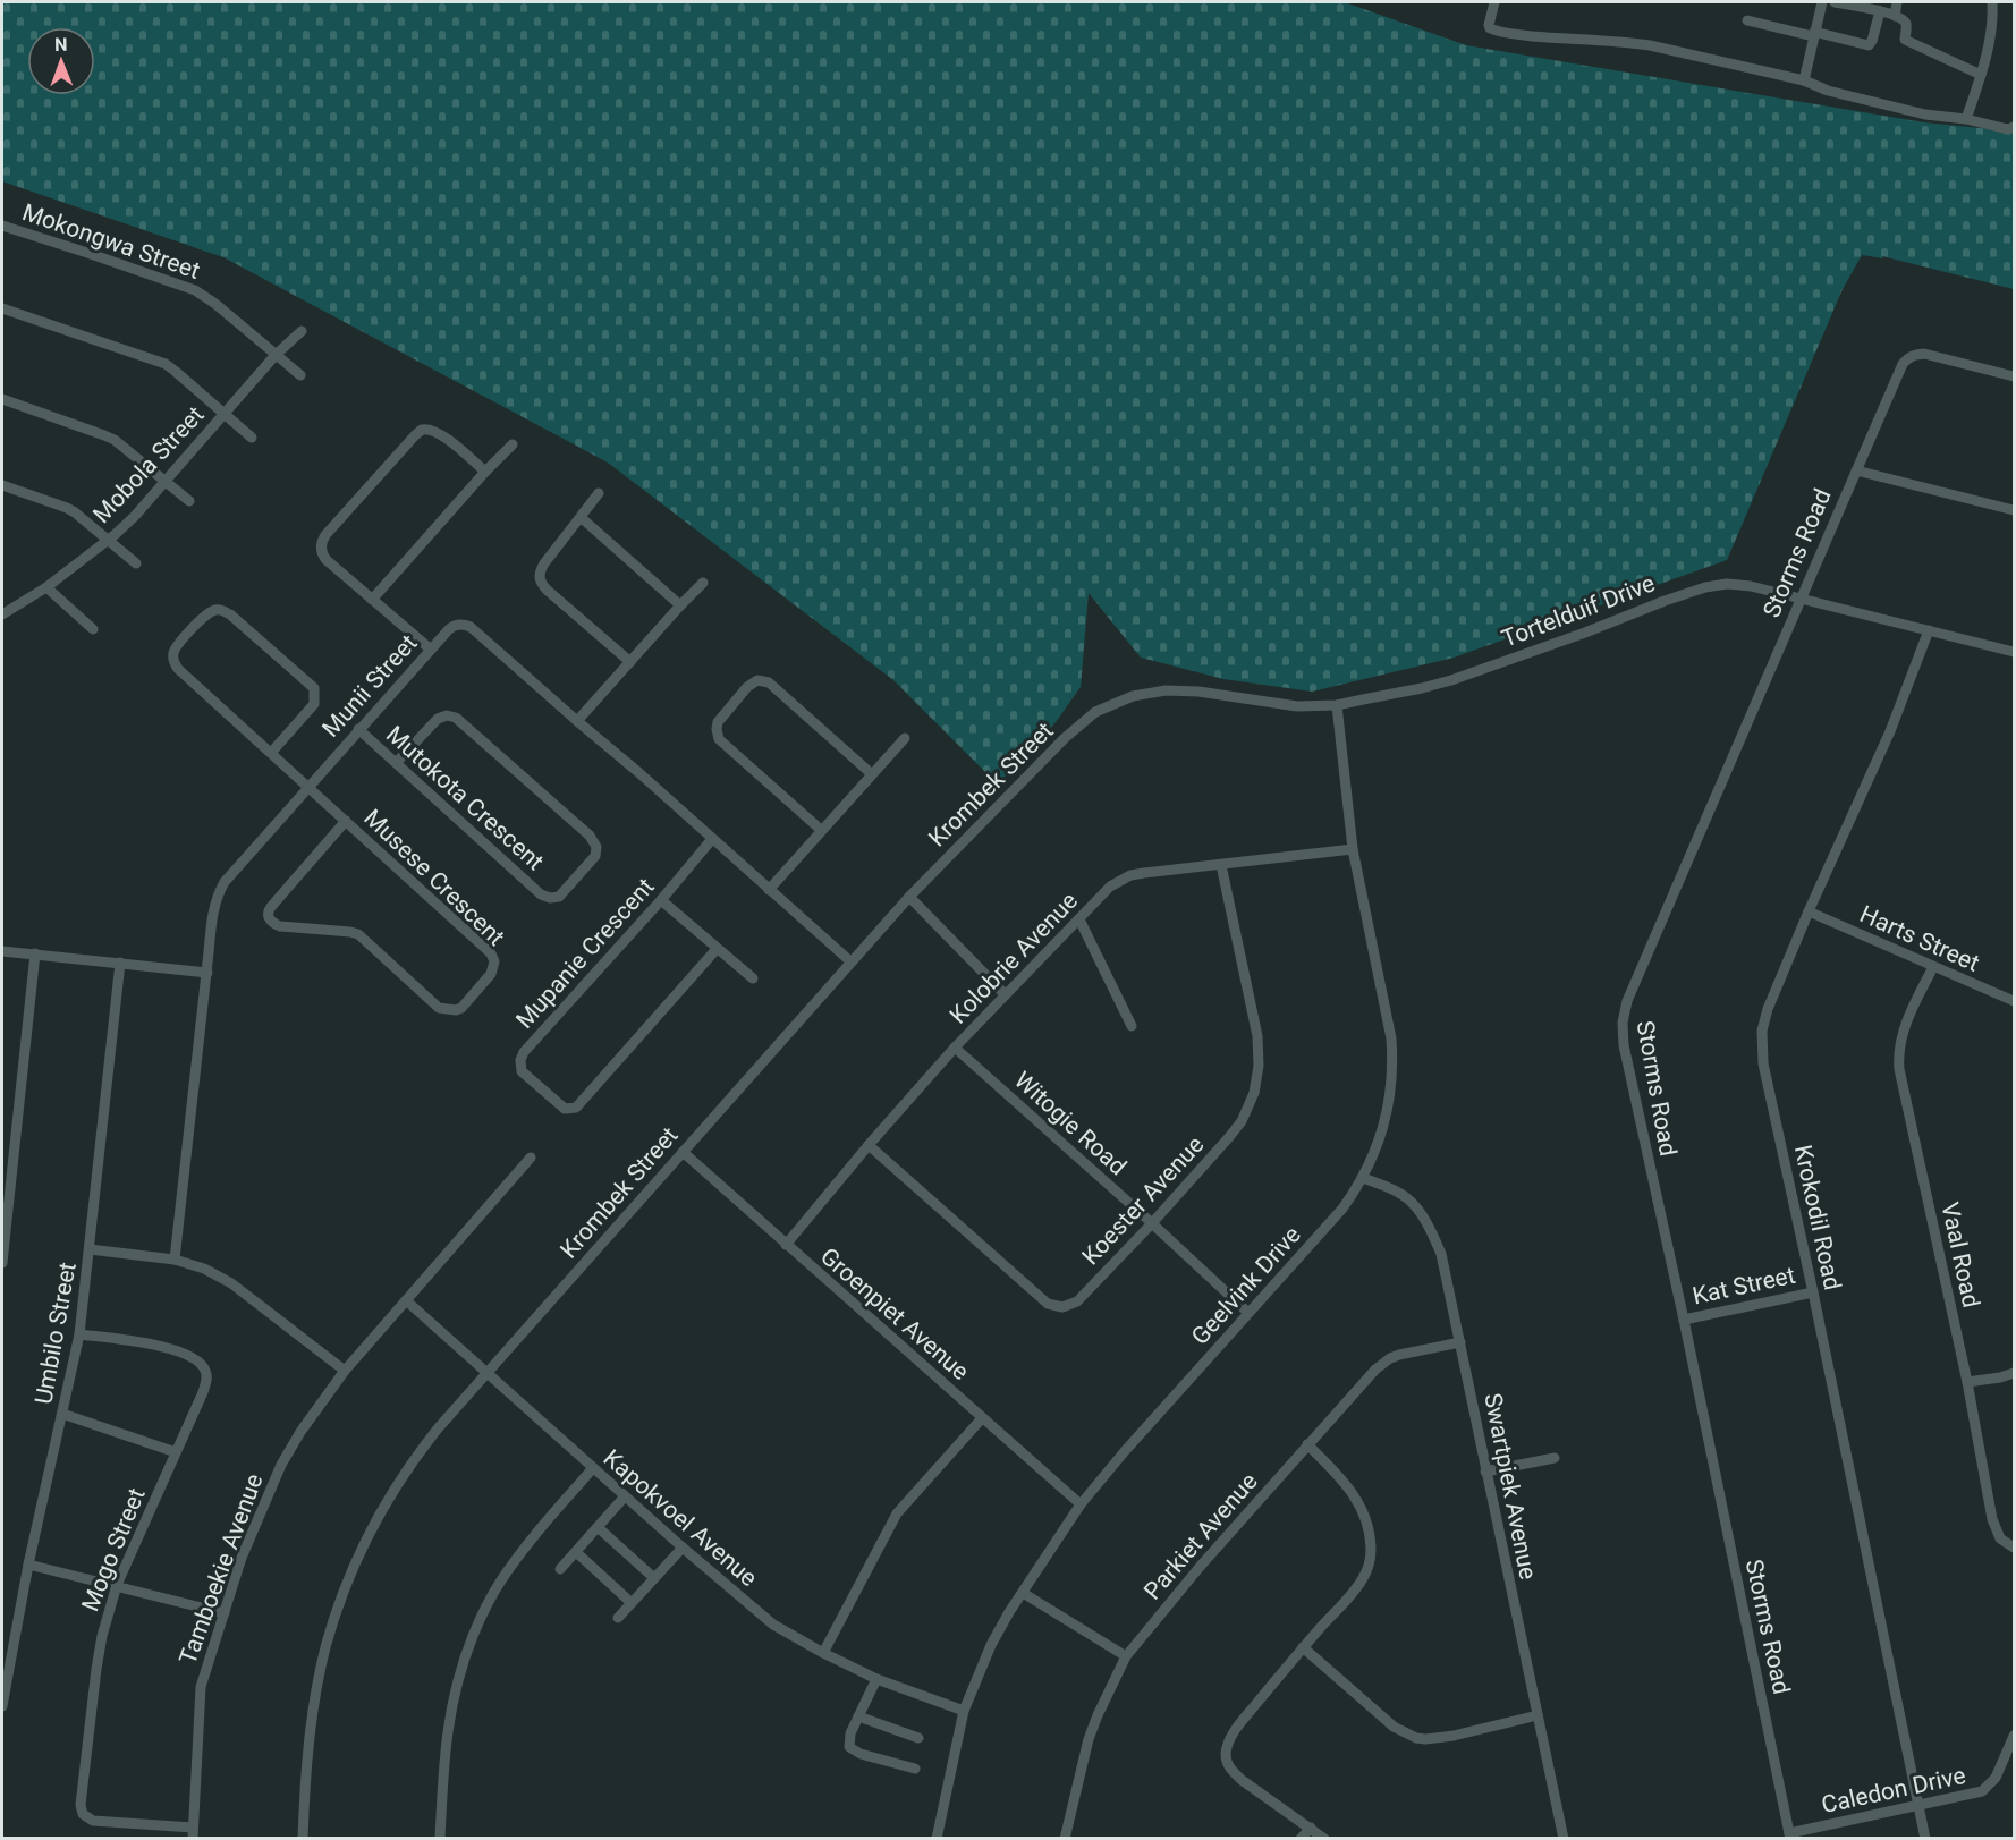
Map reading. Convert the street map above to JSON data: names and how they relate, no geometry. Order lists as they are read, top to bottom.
{
  "streets": {
    "street": [
      "Mokongwa Street",
      "Mobola Street",
      "Storms Road",
      "Tortelduif Drive",
      "Munii Street",
      "Krombek Street",
      "Mutokota Crescent",
      "Musese Crescent",
      "Harts Street",
      "Mupanie Crescent",
      "Kolobrie Avenue",
      "Witogie Road",
      "Koester Avenue",
      "Krokodil Road",
      "Vaal Road",
      "Geelvink Drive",
      "Kat Street",
      "Groenpiet Avenue",
      "Umbilo Street",
      "Swartpiek Avenue",
      "Kapokvoel Avenue",
      "Parkiet Avenue",
      "Mogo Street",
      "Tamboekie Avenue",
      "Caledon Drive"
    ]
  },
  "crossings": [
    ["Mokongwa Street", "Mobola Street"],
    ["Storms Road", "Tortelduif Drive"],
    ["Storms Road", "Kat Street"],
    ["Storms Road", "Caledon Drive"],
    ["Tortelduif Drive", "Krombek Street"],
    ["Tortelduif Drive", "Krokodil Road"],
    ["Tortelduif Drive", "Geelvink Drive"],
    ["Munii Street", "Krombek Street"],
    ["Munii Street", "Mutokota Crescent"],
    ["Munii Street", "Musese Crescent"],
    ["Munii Street", "Mupanie Crescent"],
    ["Krombek Street", "Groenpiet Avenue"],
    ["Krombek Street", "Kapokvoel Avenue"],
    ["Harts Street", "Krokodil Road"],
    ["Harts Street", "Vaal Road"],
    ["Kolobrie Avenue", "Witogie Road"],
    ["Kolobrie Avenue", "Koester Avenue"],
    ["Kolobrie Avenue", "Geelvink Drive"],
    ["Kolobrie Avenue", "Groenpiet Avenue"],
    ["Witogie Road", "Koester Avenue"],
    ["Witogie Road", "Geelvink Drive"],
    ["Krokodil Road", "Kat Street"],
    ["Krokodil Road", "Caledon Drive"],
    ["Geelvink Drive", "Groenpiet Avenue"],
    ["Geelvink Drive", "Swartpiek Avenue"],
    ["Geelvink Drive", "Kapokvoel Avenue"],
    ["Umbilo Street", "Mogo Street"],
    ["Swartpiek Avenue", "Parkiet Avenue"],
    ["Kapokvoel Avenue", "Tamboekie Avenue"],
    ["Mogo Street", "Tamboekie Avenue"]
  ],
  "north": "top"
}
